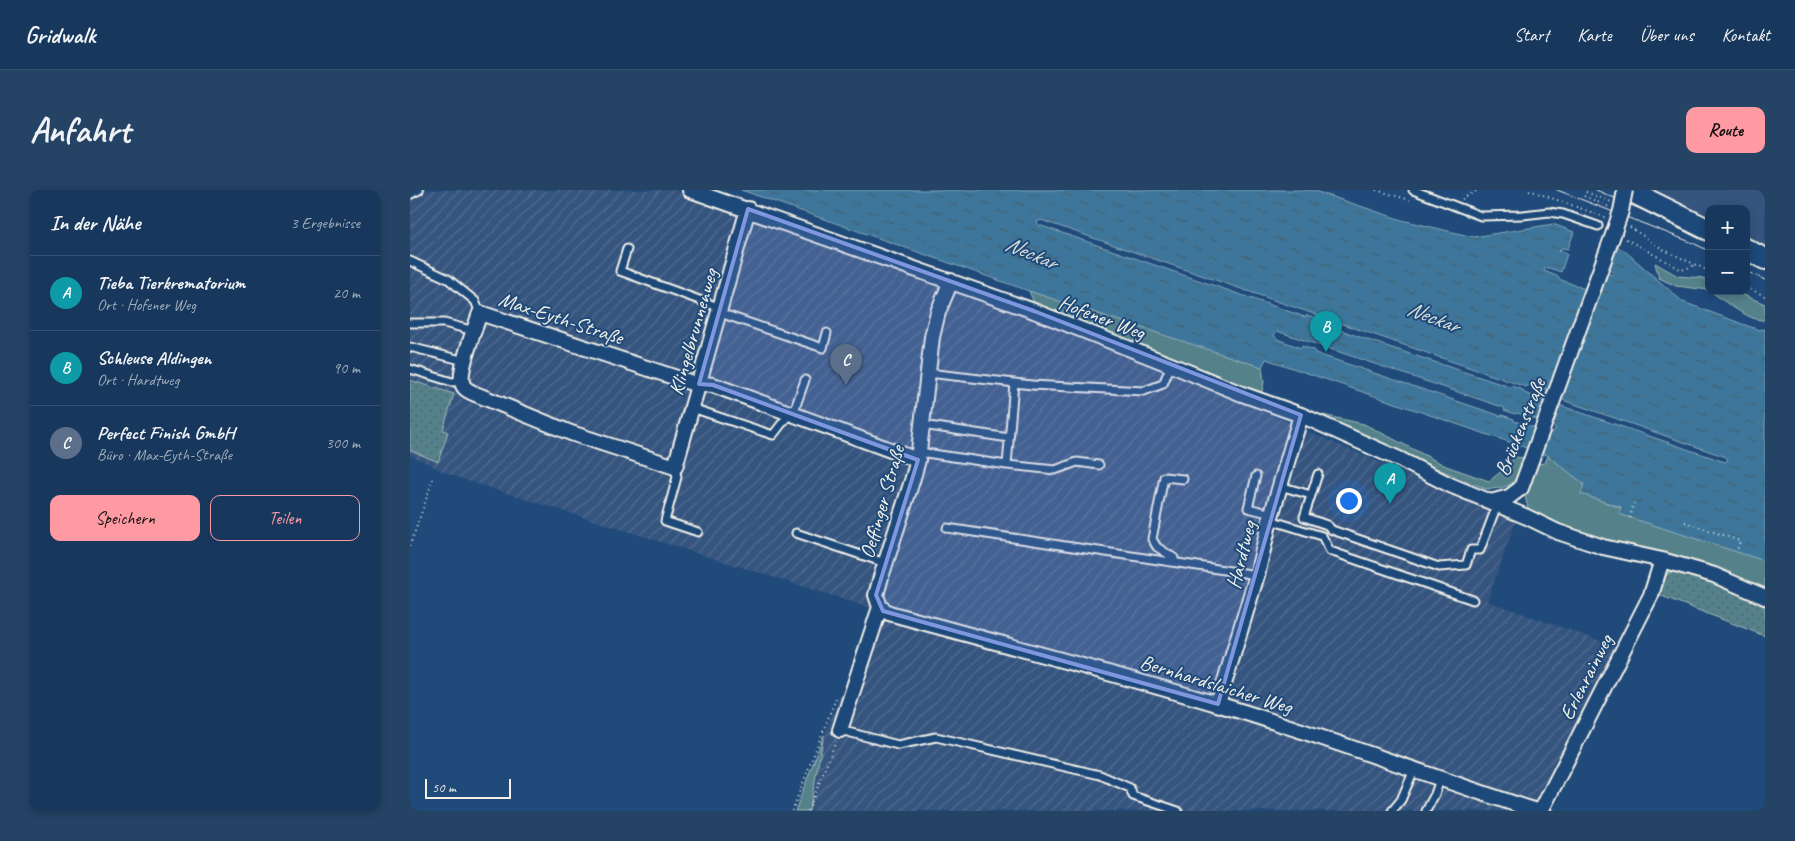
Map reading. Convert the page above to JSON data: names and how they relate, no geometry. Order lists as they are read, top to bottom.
{
  "streets": {
    "street": [
      "Hofener Weg",
      "Max-Eyth-Straße",
      "Klingelbrunnenweg",
      "Brückenstraße",
      "Oeffinger Straße",
      "Hardtweg",
      "Erlenrainweg",
      "Bernhardslaicher Weg"
    ]
  },
  "crossings": [
    ["Hofener Weg", "Klingelbrunnenweg"],
    ["Hofener Weg", "Brückenstraße"],
    ["Hofener Weg", "Oeffinger Straße"],
    ["Hofener Weg", "Hardtweg"],
    ["Max-Eyth-Straße", "Klingelbrunnenweg"],
    ["Max-Eyth-Straße", "Oeffinger Straße"],
    ["Brückenstraße", "Erlenrainweg"],
    ["Oeffinger Straße", "Bernhardslaicher Weg"],
    ["Hardtweg", "Bernhardslaicher Weg"],
    ["Erlenrainweg", "Bernhardslaicher Weg"]
  ],
  "water": ["Neckar"],
  "scale_bar": "50 m",
  "page": {
    "header": "Gridwalk",
    "nav": [
      "Start",
      "Karte",
      "Über uns",
      "Kontakt"
    ],
    "buttons": [
      "Route",
      ["Speichern", "Teilen"]
    ],
    "title": "Anfahrt",
    "heading": ["In der Nähe", "3 Ergebnisse"],
    "map_buttons": ["+", "−"],
    "list": [
      {
        "mark": "A",
        "name": "Tieba Tierkrematorium",
        "note": "Ort · Hofener Weg",
        "value": "20 m"
      },
      {
        "mark": "B",
        "name": "Schleuse Aldingen",
        "note": "Ort · Hardtweg",
        "value": "90 m"
      },
      {
        "mark": "C",
        "name": "Perfect Finish GmbH",
        "note": "Büro · Max-Eyth-Straße",
        "value": "300 m"
      }
    ],
    "pins": ["B", "C", "A"],
    "scale": "50 m"
  }
}
